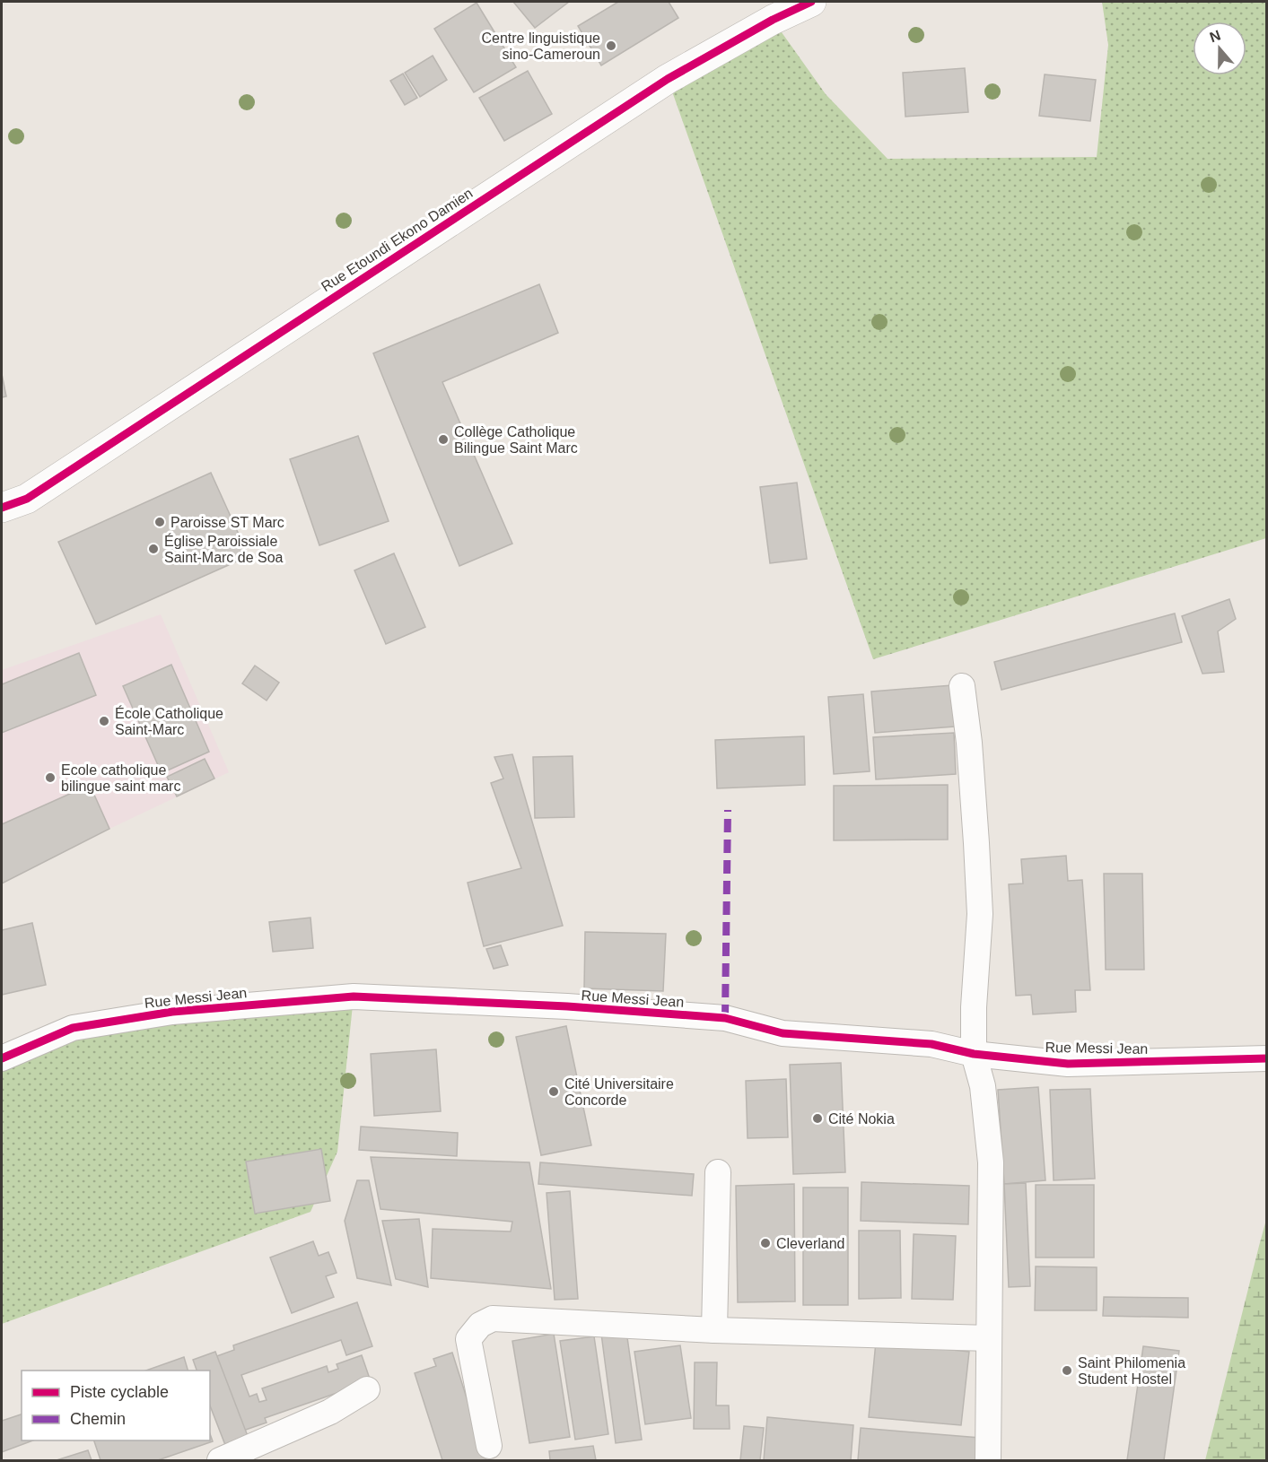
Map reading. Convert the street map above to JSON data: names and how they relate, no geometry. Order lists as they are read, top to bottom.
{
  "streets": {
    "street": ["Rue Etoundi Ekono Damien", "Rue Messi Jean"]
  },
  "places": [
    "Centre linguistique sino-Cameroun",
    "Collège Catholique Bilingue Saint Marc",
    "Paroisse ST Marc",
    "Église Paroissiale Saint-Marc de Soa",
    "École Catholique Saint-Marc",
    "Ecole catholique bilingue saint marc",
    "Cité Universitaire Concorde",
    "Cité Nokia",
    "Cleverland",
    "Saint Philomenia Student Hostel"
  ],
  "legend": ["Piste cyclable", "Chemin"],
  "north": "top"
}
